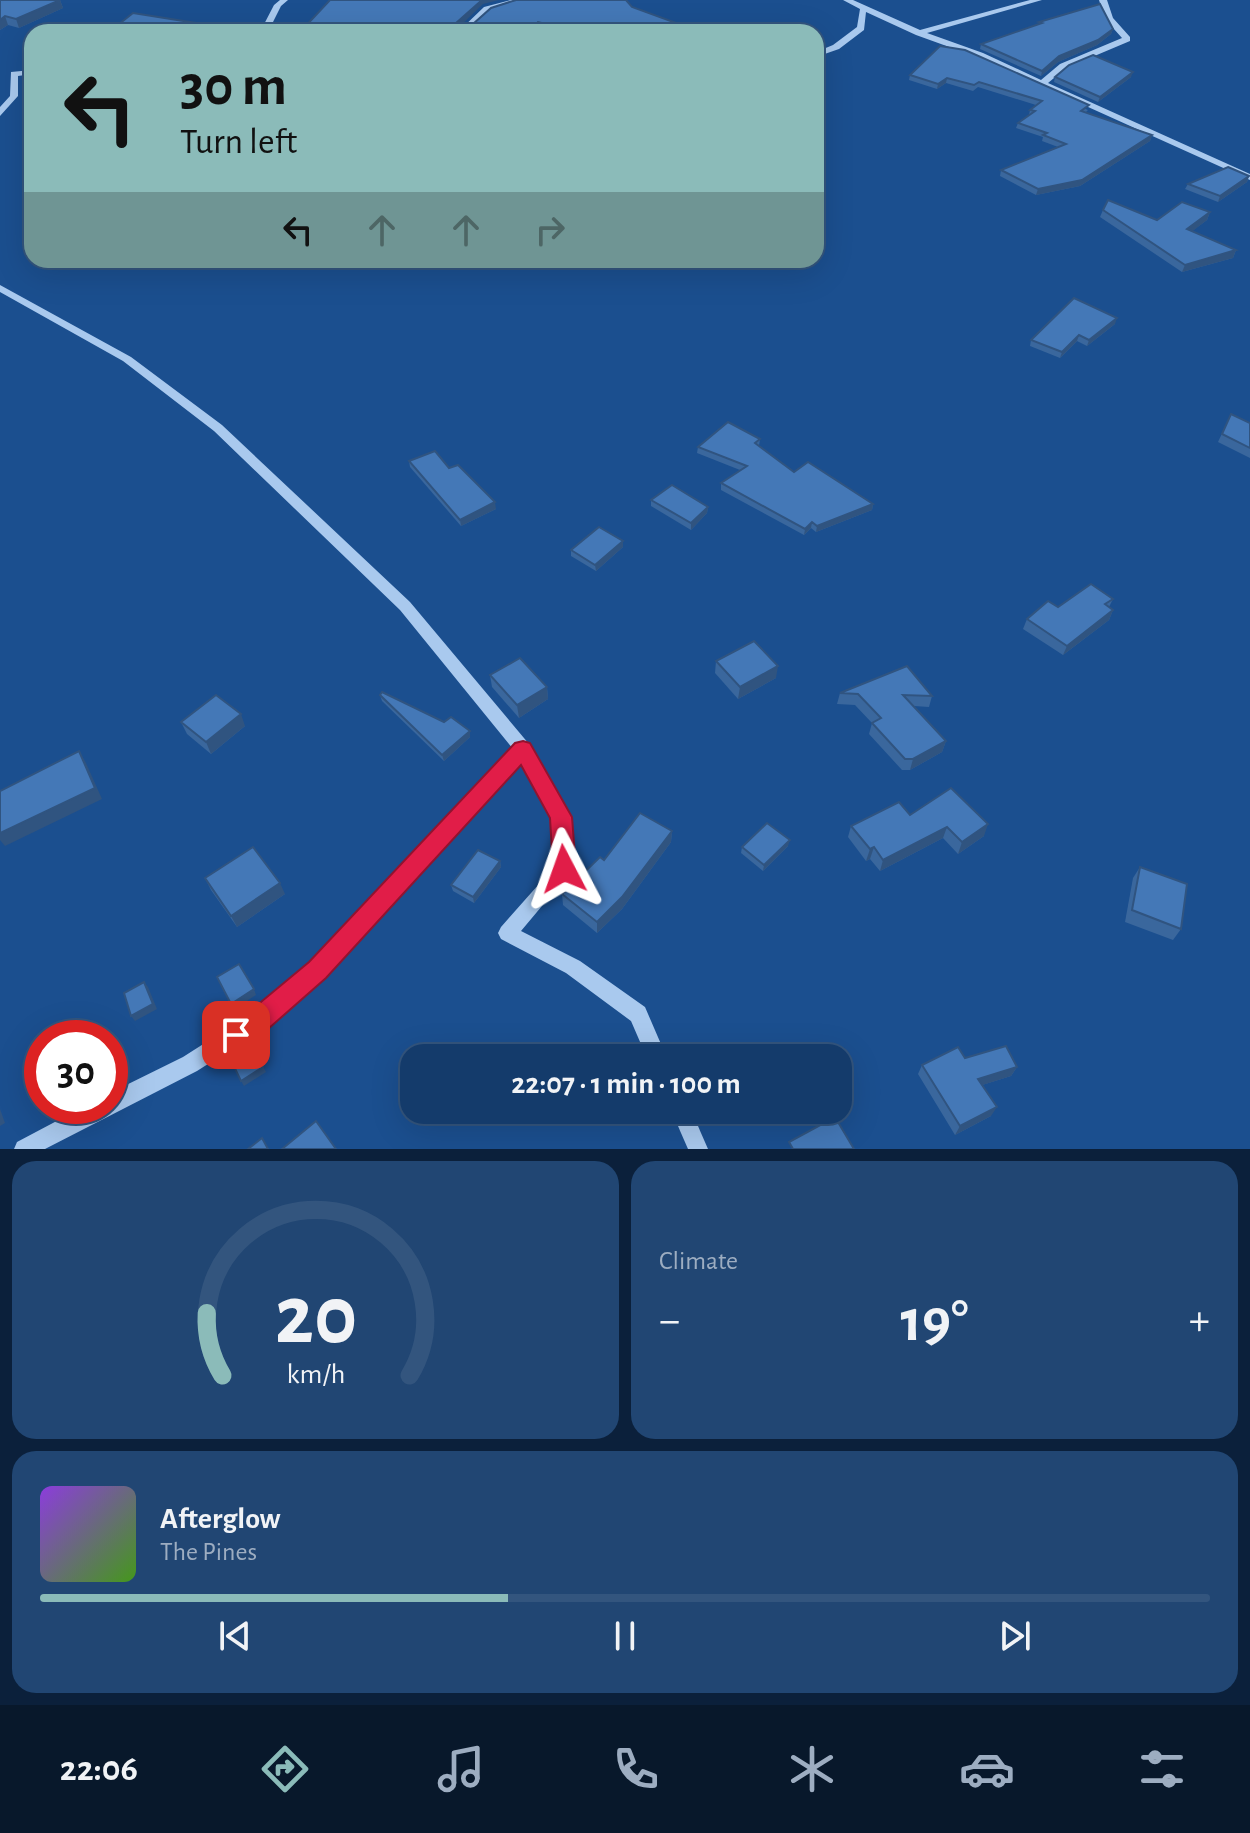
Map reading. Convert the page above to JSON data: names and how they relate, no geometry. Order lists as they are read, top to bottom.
{
  "page": {
    "turn": ["30 m", "Turn left"],
    "limit": "30",
    "trip": "22:07 · 1 min · 100 m",
    "tile": "Climate",
    "heat": ["−", "19°", "+"],
    "song": ["Afterglow", "The Pines"],
    "tabs": "22:06",
    "gauge": ["20", "km/h"]
  }
}
